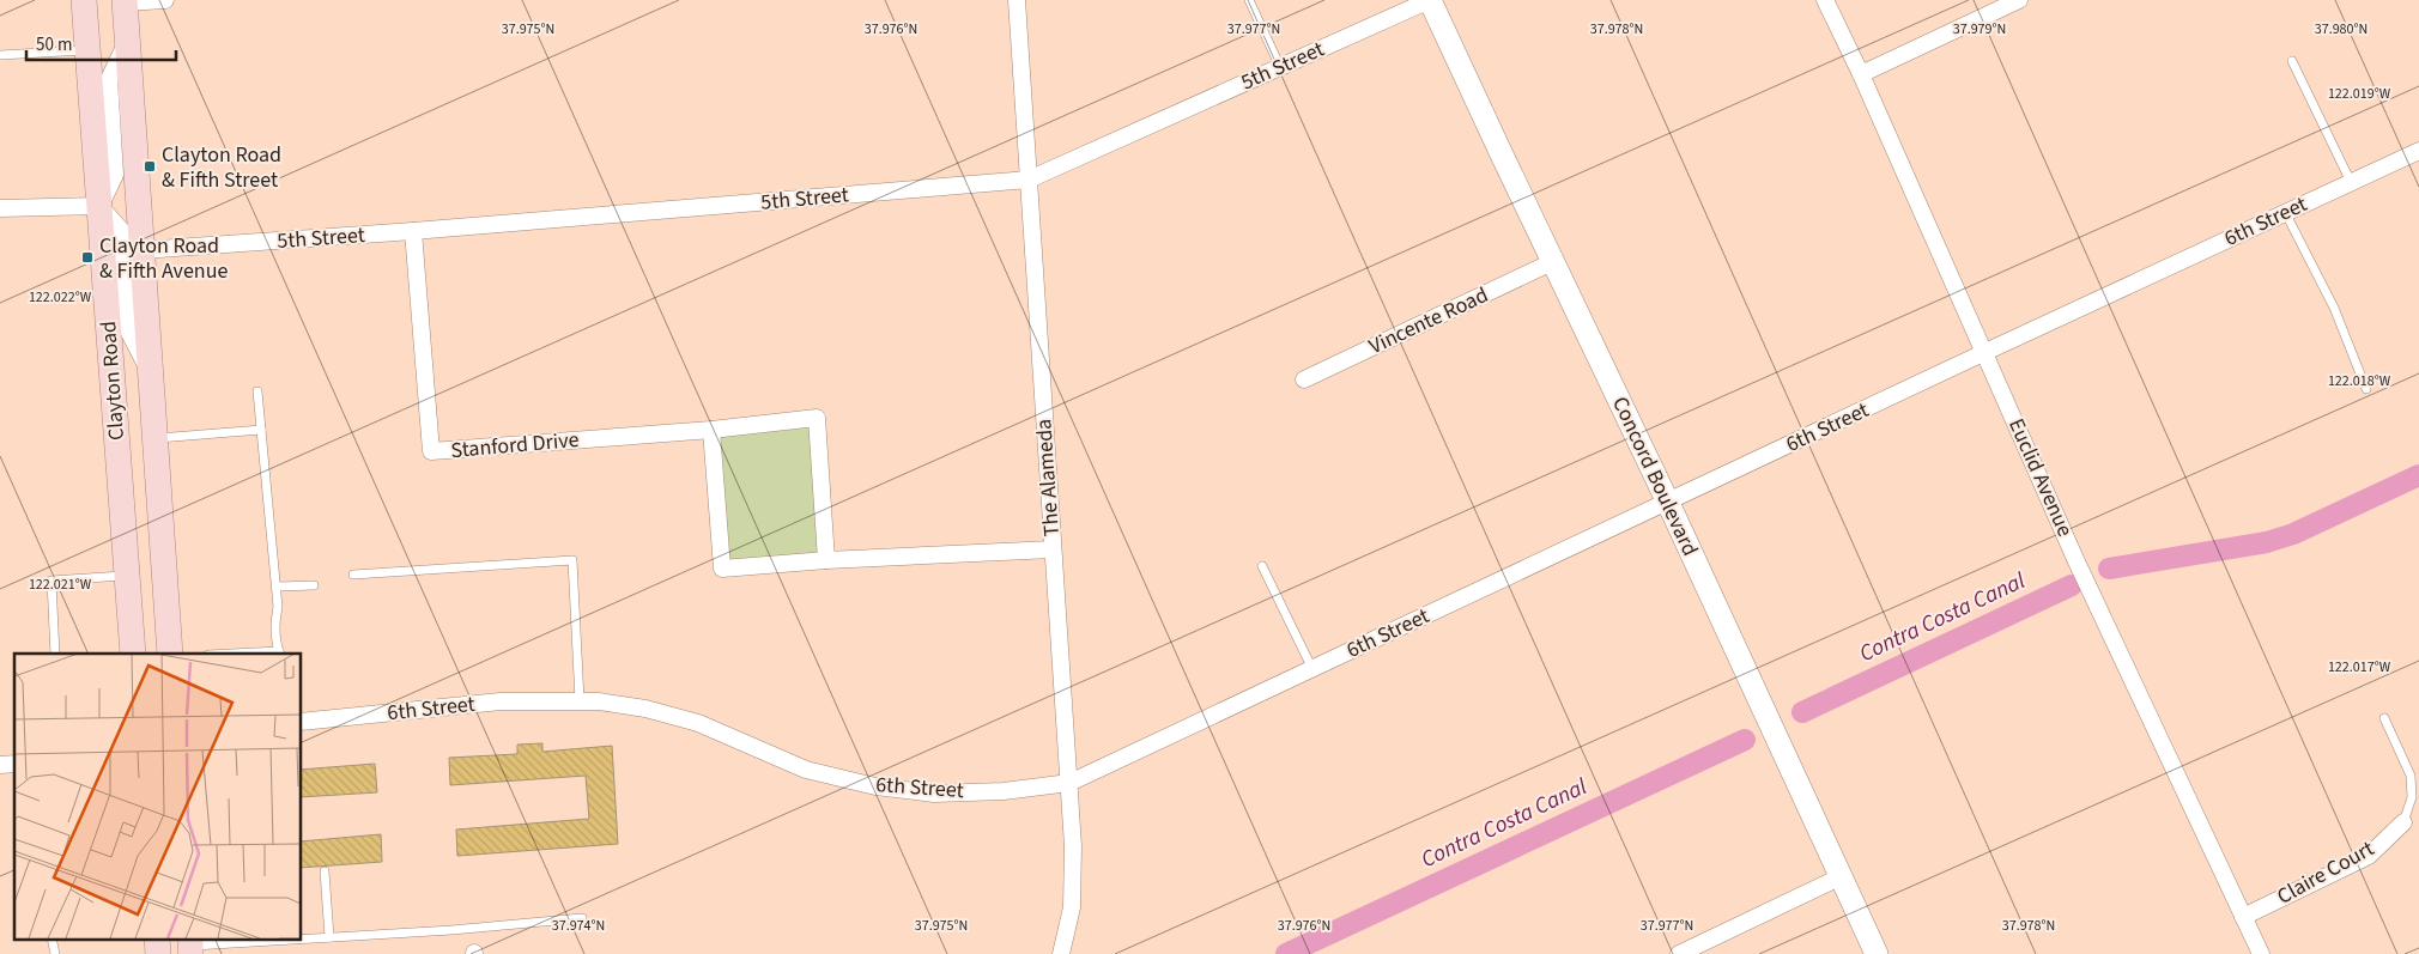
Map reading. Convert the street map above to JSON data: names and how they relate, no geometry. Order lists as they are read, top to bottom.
{
  "streets": {
    "main road": ["Clayton Road"],
    "street": [
      "5th Street",
      "6th Street",
      "Vincente Road",
      "Stanford Drive",
      "Concord Boulevard",
      "The Alameda",
      "Euclid Avenue",
      "Claire Court"
    ]
  },
  "crossings": [
    ["5th Street", "Clayton Road"],
    ["5th Street", "Stanford Drive"],
    ["5th Street", "Concord Boulevard"],
    ["5th Street", "The Alameda"],
    ["6th Street", "Concord Boulevard"],
    ["6th Street", "The Alameda"],
    ["6th Street", "Euclid Avenue"],
    ["Vincente Road", "Concord Boulevard"],
    ["Euclid Avenue", "Claire Court"]
  ],
  "water": ["Contra Costa Canal"],
  "places": {
    "transit": ["Clayton Road & Fifth Street", "Clayton Road & Fifth Avenue"]
  },
  "scale_bar": "50 m",
  "coordinates": [
    "37.975°N",
    "37.976°N",
    "37.978°N",
    "37.979°N",
    "37.977°N",
    "37.980°N",
    "122.019°W",
    "122.022°W",
    "122.018°W",
    "122.021°W",
    "122.017°W",
    "37.974°N"
  ]
}
